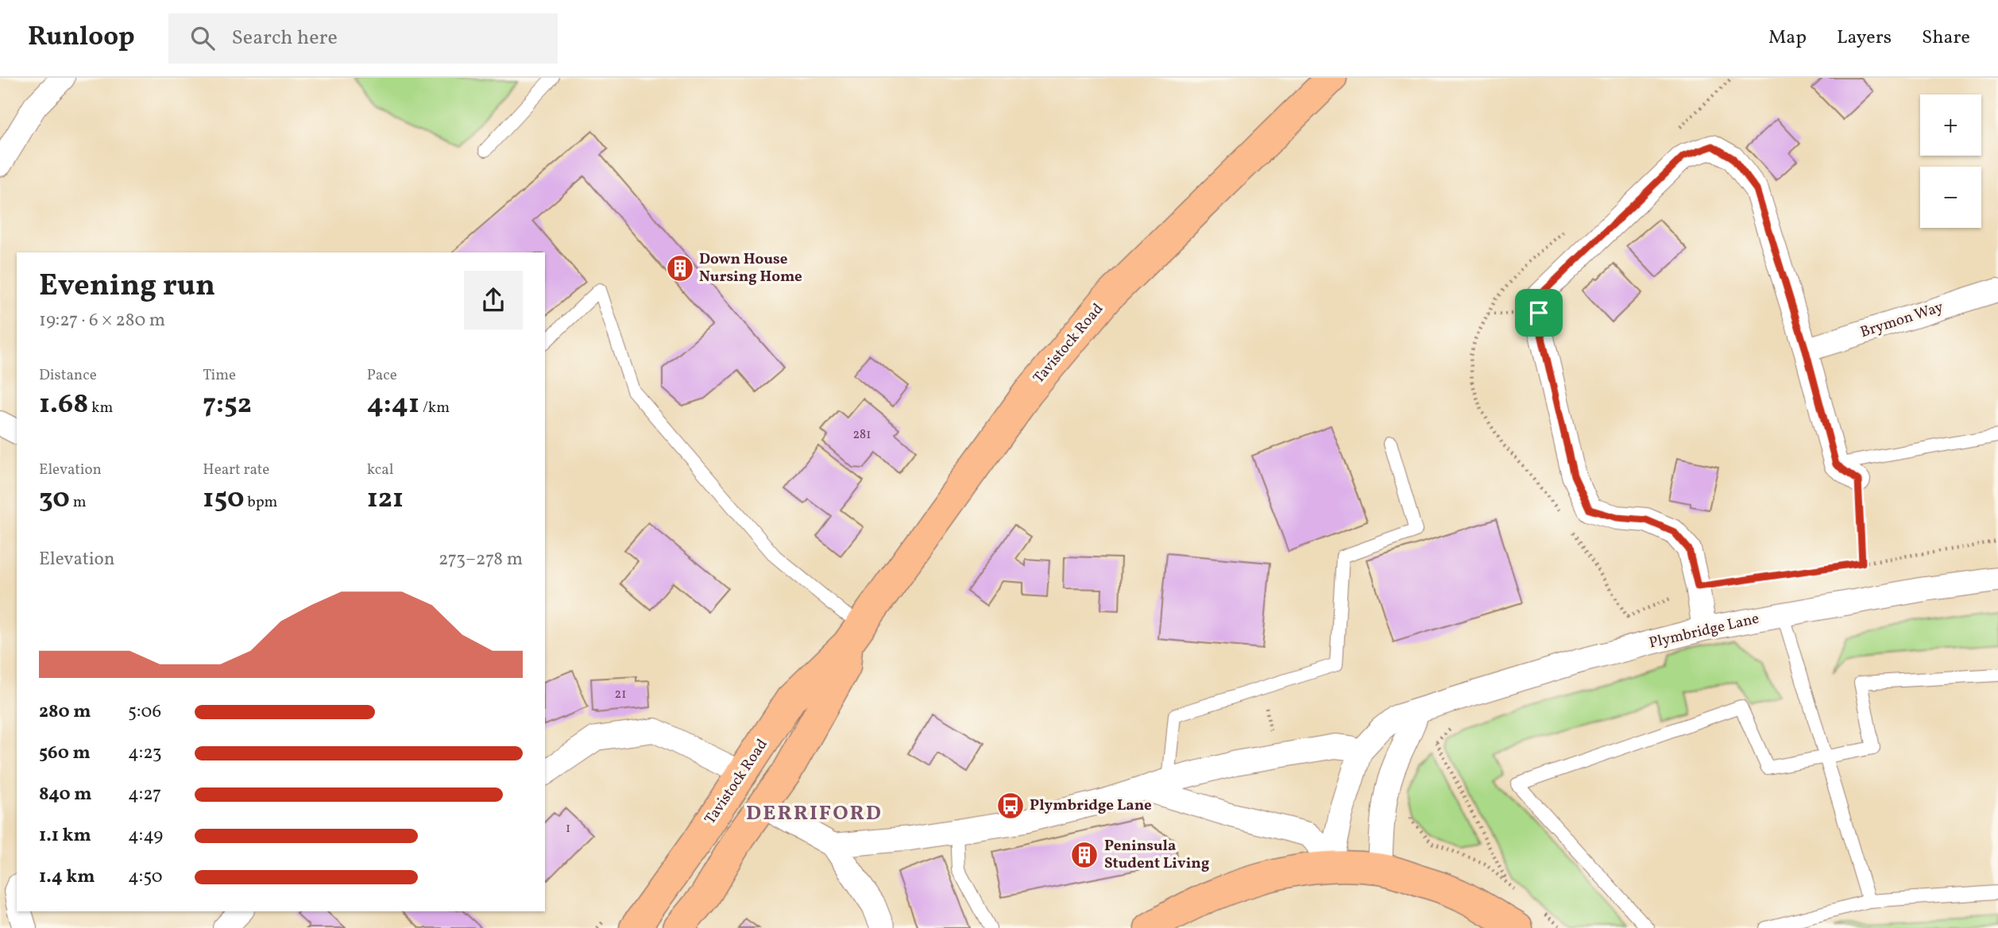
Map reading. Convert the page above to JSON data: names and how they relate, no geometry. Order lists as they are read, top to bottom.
{
  "streets": {
    "main road": ["Tavistock Road"],
    "street": ["Brymon Way", "Plymbridge Lane"]
  },
  "districts": ["DERRIFORD"],
  "places": {
    "building": ["Down House Nursing Home", "Peninsula Student Living"],
    "bus stop": ["Plymbridge Lane"]
  },
  "house_numbers": ["281", "21", "1"],
  "page": {
    "header": "Runloop",
    "search": "Search here",
    "nav": ["Map", "Layers", "Share"],
    "map_buttons": ["+", "−"],
    "heading": ["Evening run", "19:27 · 6 × 280 m"],
    "stats": [
      ["Distance", "1.68 km"],
      ["Time", "7:52"],
      ["Pace", "4:41 /km"],
      ["Elevation", "30 m"],
      ["Heart rate", "150 bpm"],
      ["kcal", "121"]
    ],
    "chart": ["Elevation", "273–278 m"],
    "list": [
      {
        "name": "280 m",
        "note": "5:06"
      },
      {
        "name": "560 m",
        "note": "4:23"
      },
      {
        "name": "840 m",
        "note": "4:27"
      },
      {
        "name": "1.1 km",
        "note": "4:49"
      },
      {
        "name": "1.4 km",
        "note": "4:50"
      }
    ]
  }
}
